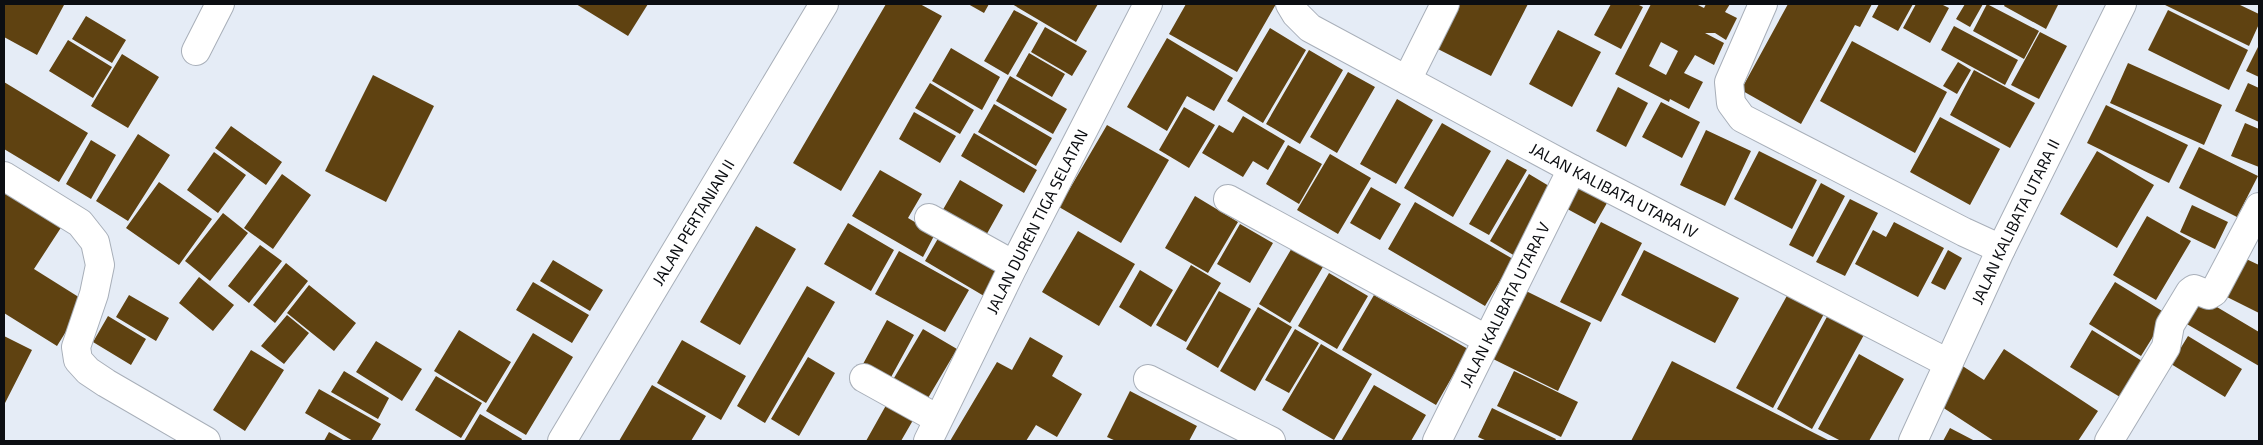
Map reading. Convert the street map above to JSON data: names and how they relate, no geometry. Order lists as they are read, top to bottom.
{
  "streets": {
    "street": [
      "JALAN KALIBATA UTARA IV",
      "JALAN PERTANIAN II",
      "JALAN DUREN TIGA SELATAN",
      "JALAN KALIBATA UTARA II",
      "JALAN KALIBATA UTARA V"
    ]
  },
  "crossings": [
    ["JALAN KALIBATA UTARA IV", "JALAN KALIBATA UTARA II"],
    ["JALAN KALIBATA UTARA IV", "JALAN KALIBATA UTARA V"]
  ]
}
